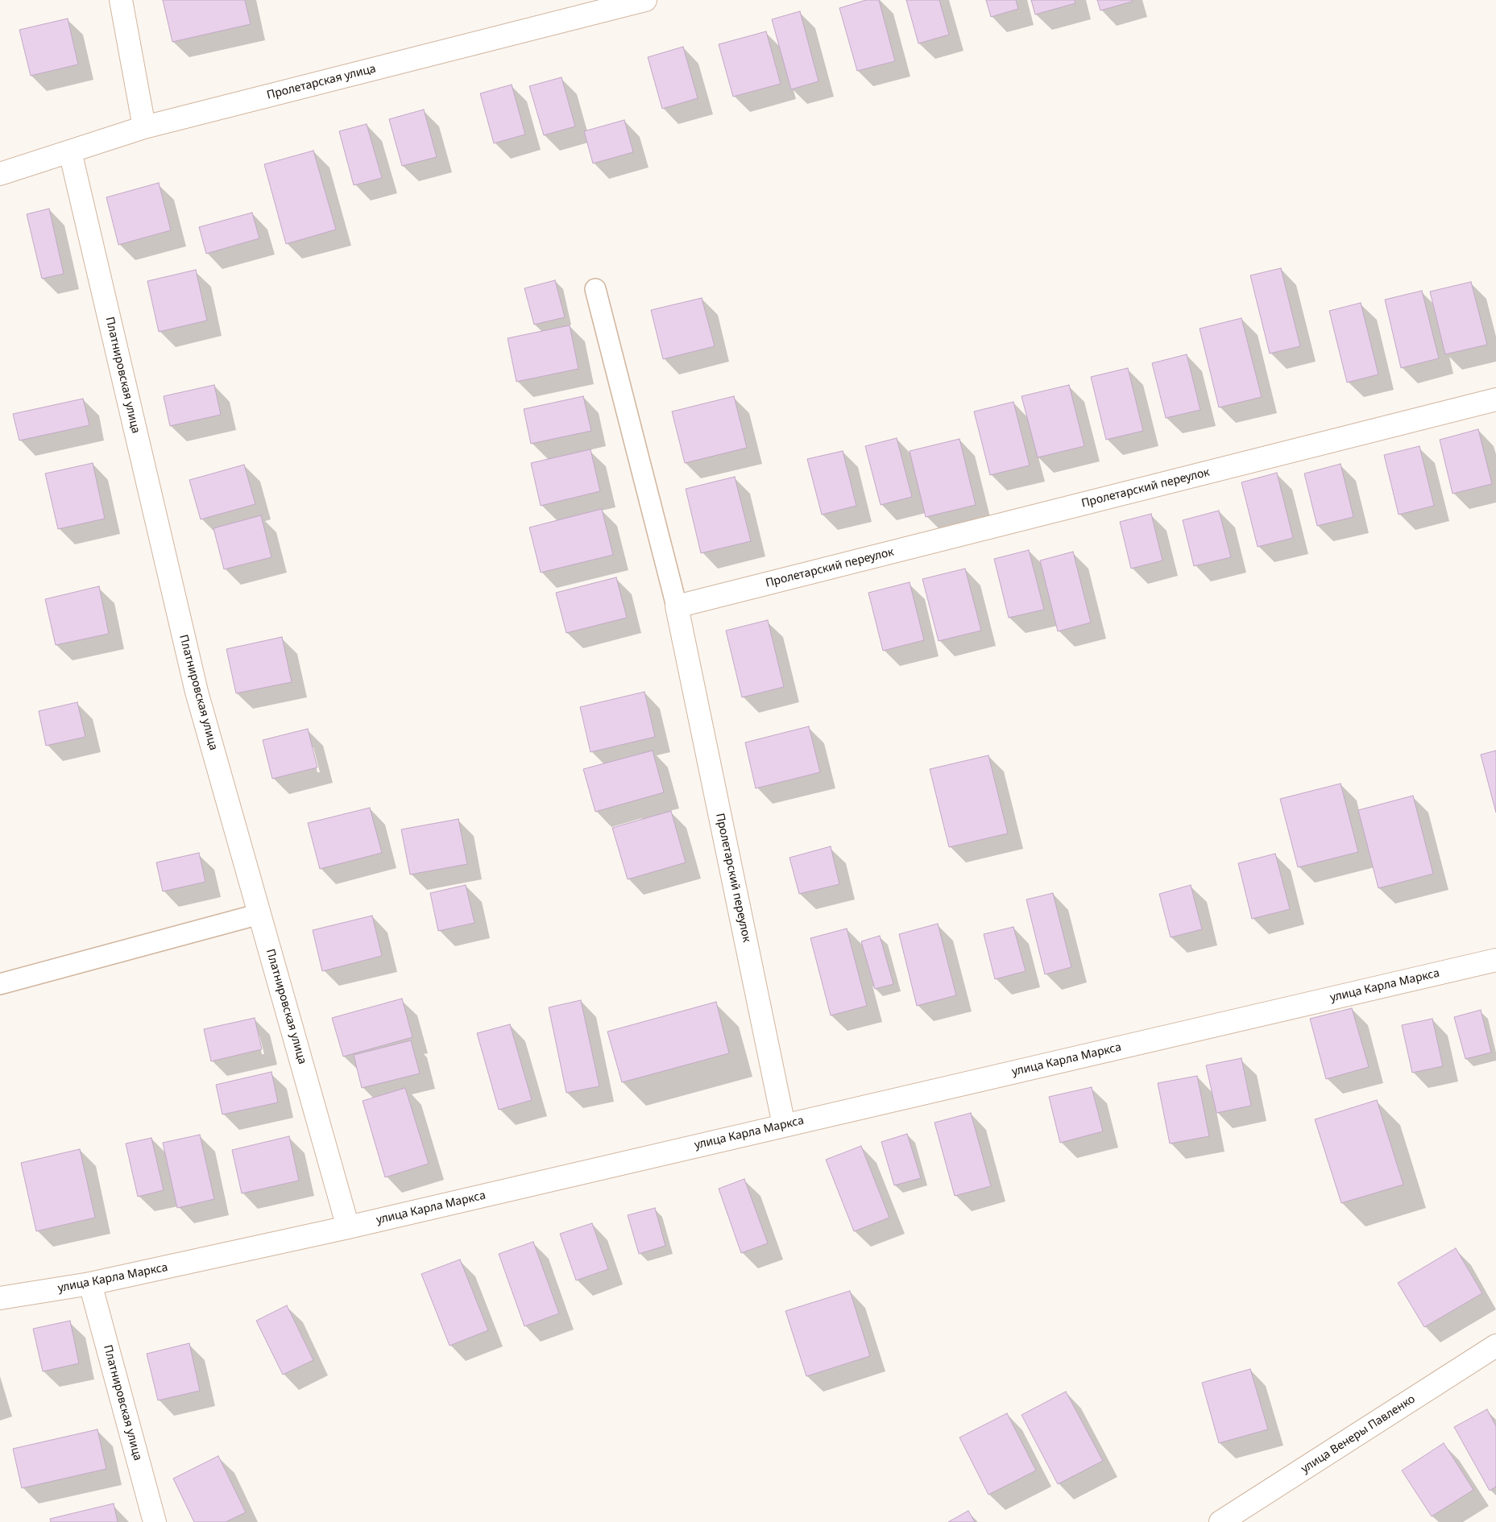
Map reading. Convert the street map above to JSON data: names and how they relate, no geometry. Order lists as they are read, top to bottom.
{
  "streets": {
    "street": [
      "Пролетарская улица",
      "Платнировская улица",
      "Пролетарский переулок",
      "улица Карла Маркса",
      "улица Венеры Павленко"
    ]
  },
  "crossings": [
    ["Пролетарская улица", "Платнировская улица"],
    ["Платнировская улица", "улица Карла Маркса"],
    ["Пролетарский переулок", "улица Карла Маркса"]
  ]
}
